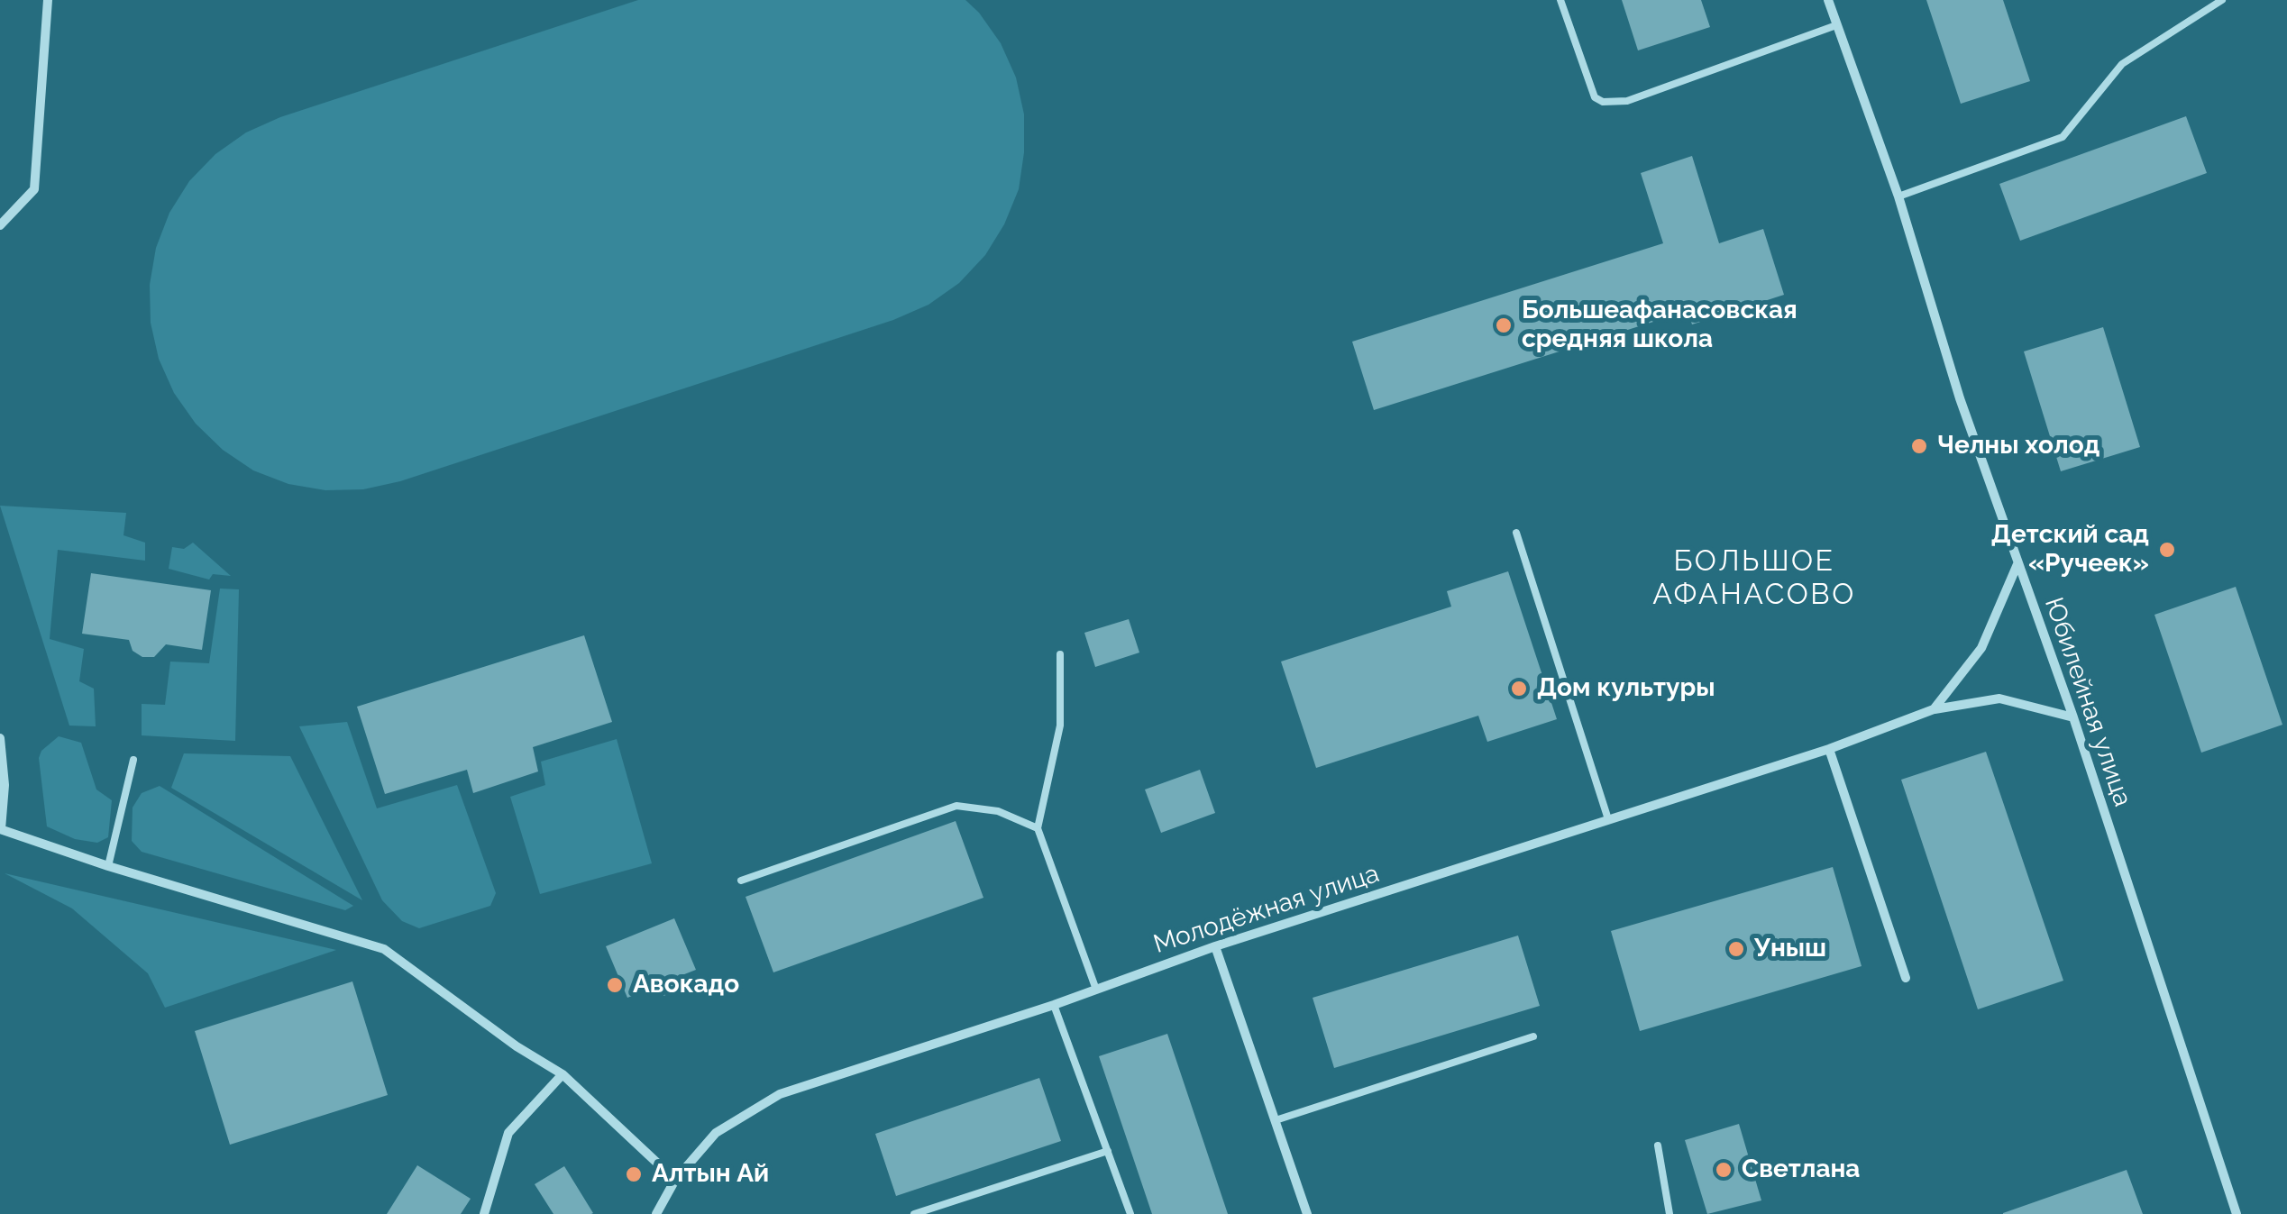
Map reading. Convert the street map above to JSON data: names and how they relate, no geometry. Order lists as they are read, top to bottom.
{
  "streets": {
    "street": ["Юбилейная улица", "Молодёжная улица"]
  },
  "crossings": [
    ["Юбилейная улица", "Молодёжная улица"]
  ],
  "districts": ["БОЛЬШОЕ АФАНАСОВО"],
  "places": [
    "Большеафанасовская средняя школа",
    "Челны холод",
    "Детский сад «Ручеек»",
    "Дом культуры",
    "Уныш",
    "Авокадо",
    "Светлана",
    "Алтын Ай"
  ]
}
